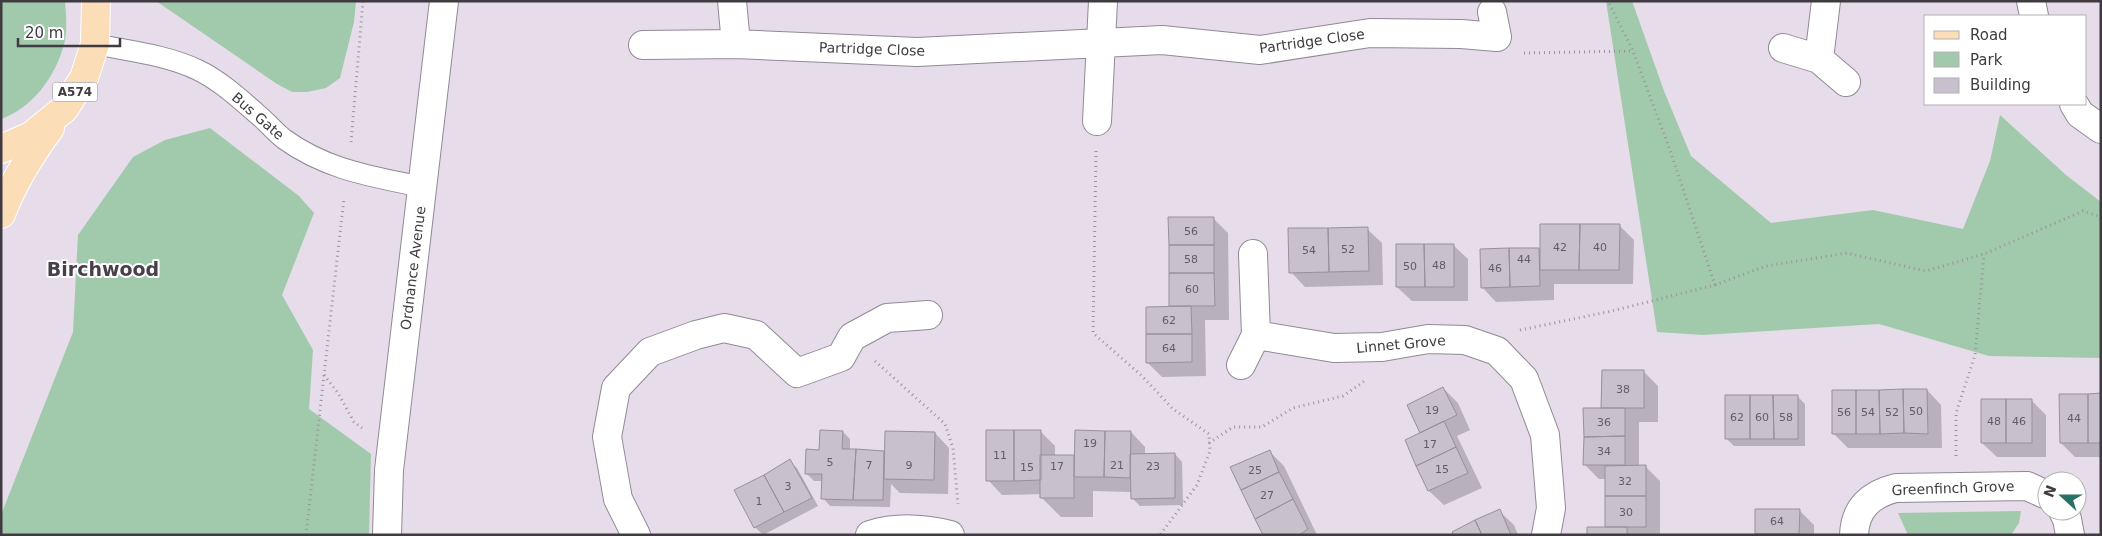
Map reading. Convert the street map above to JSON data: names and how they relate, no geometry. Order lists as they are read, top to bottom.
{
  "streets": {
    "main road": ["A574"],
    "street": [
      "Partridge Close",
      "Ordnance Avenue",
      "Linnet Grove",
      "Greenfinch Grove"
    ],
    "lane": ["Bus Gate"]
  },
  "crossings": [
    ["A574", "Bus Gate"],
    ["Bus Gate", "Ordnance Avenue"]
  ],
  "districts": ["Birchwood"],
  "house_numbers": [
    "56",
    "42",
    "40",
    "52",
    "54",
    "58",
    "44",
    "48",
    "50",
    "46",
    "60",
    "62",
    "64",
    "38",
    "19",
    "50",
    "56",
    "54",
    "52",
    "62",
    "60",
    "58",
    "44",
    "48",
    "46",
    "36",
    "19",
    "17",
    "34",
    "11",
    "5",
    "7",
    "9",
    "21",
    "17",
    "23",
    "15",
    "15",
    "25",
    "32",
    "3",
    "27",
    "1",
    "30",
    "64"
  ],
  "legend": ["Road", "Park", "Building"],
  "scale_bar": "20 m",
  "north": "left"
}
